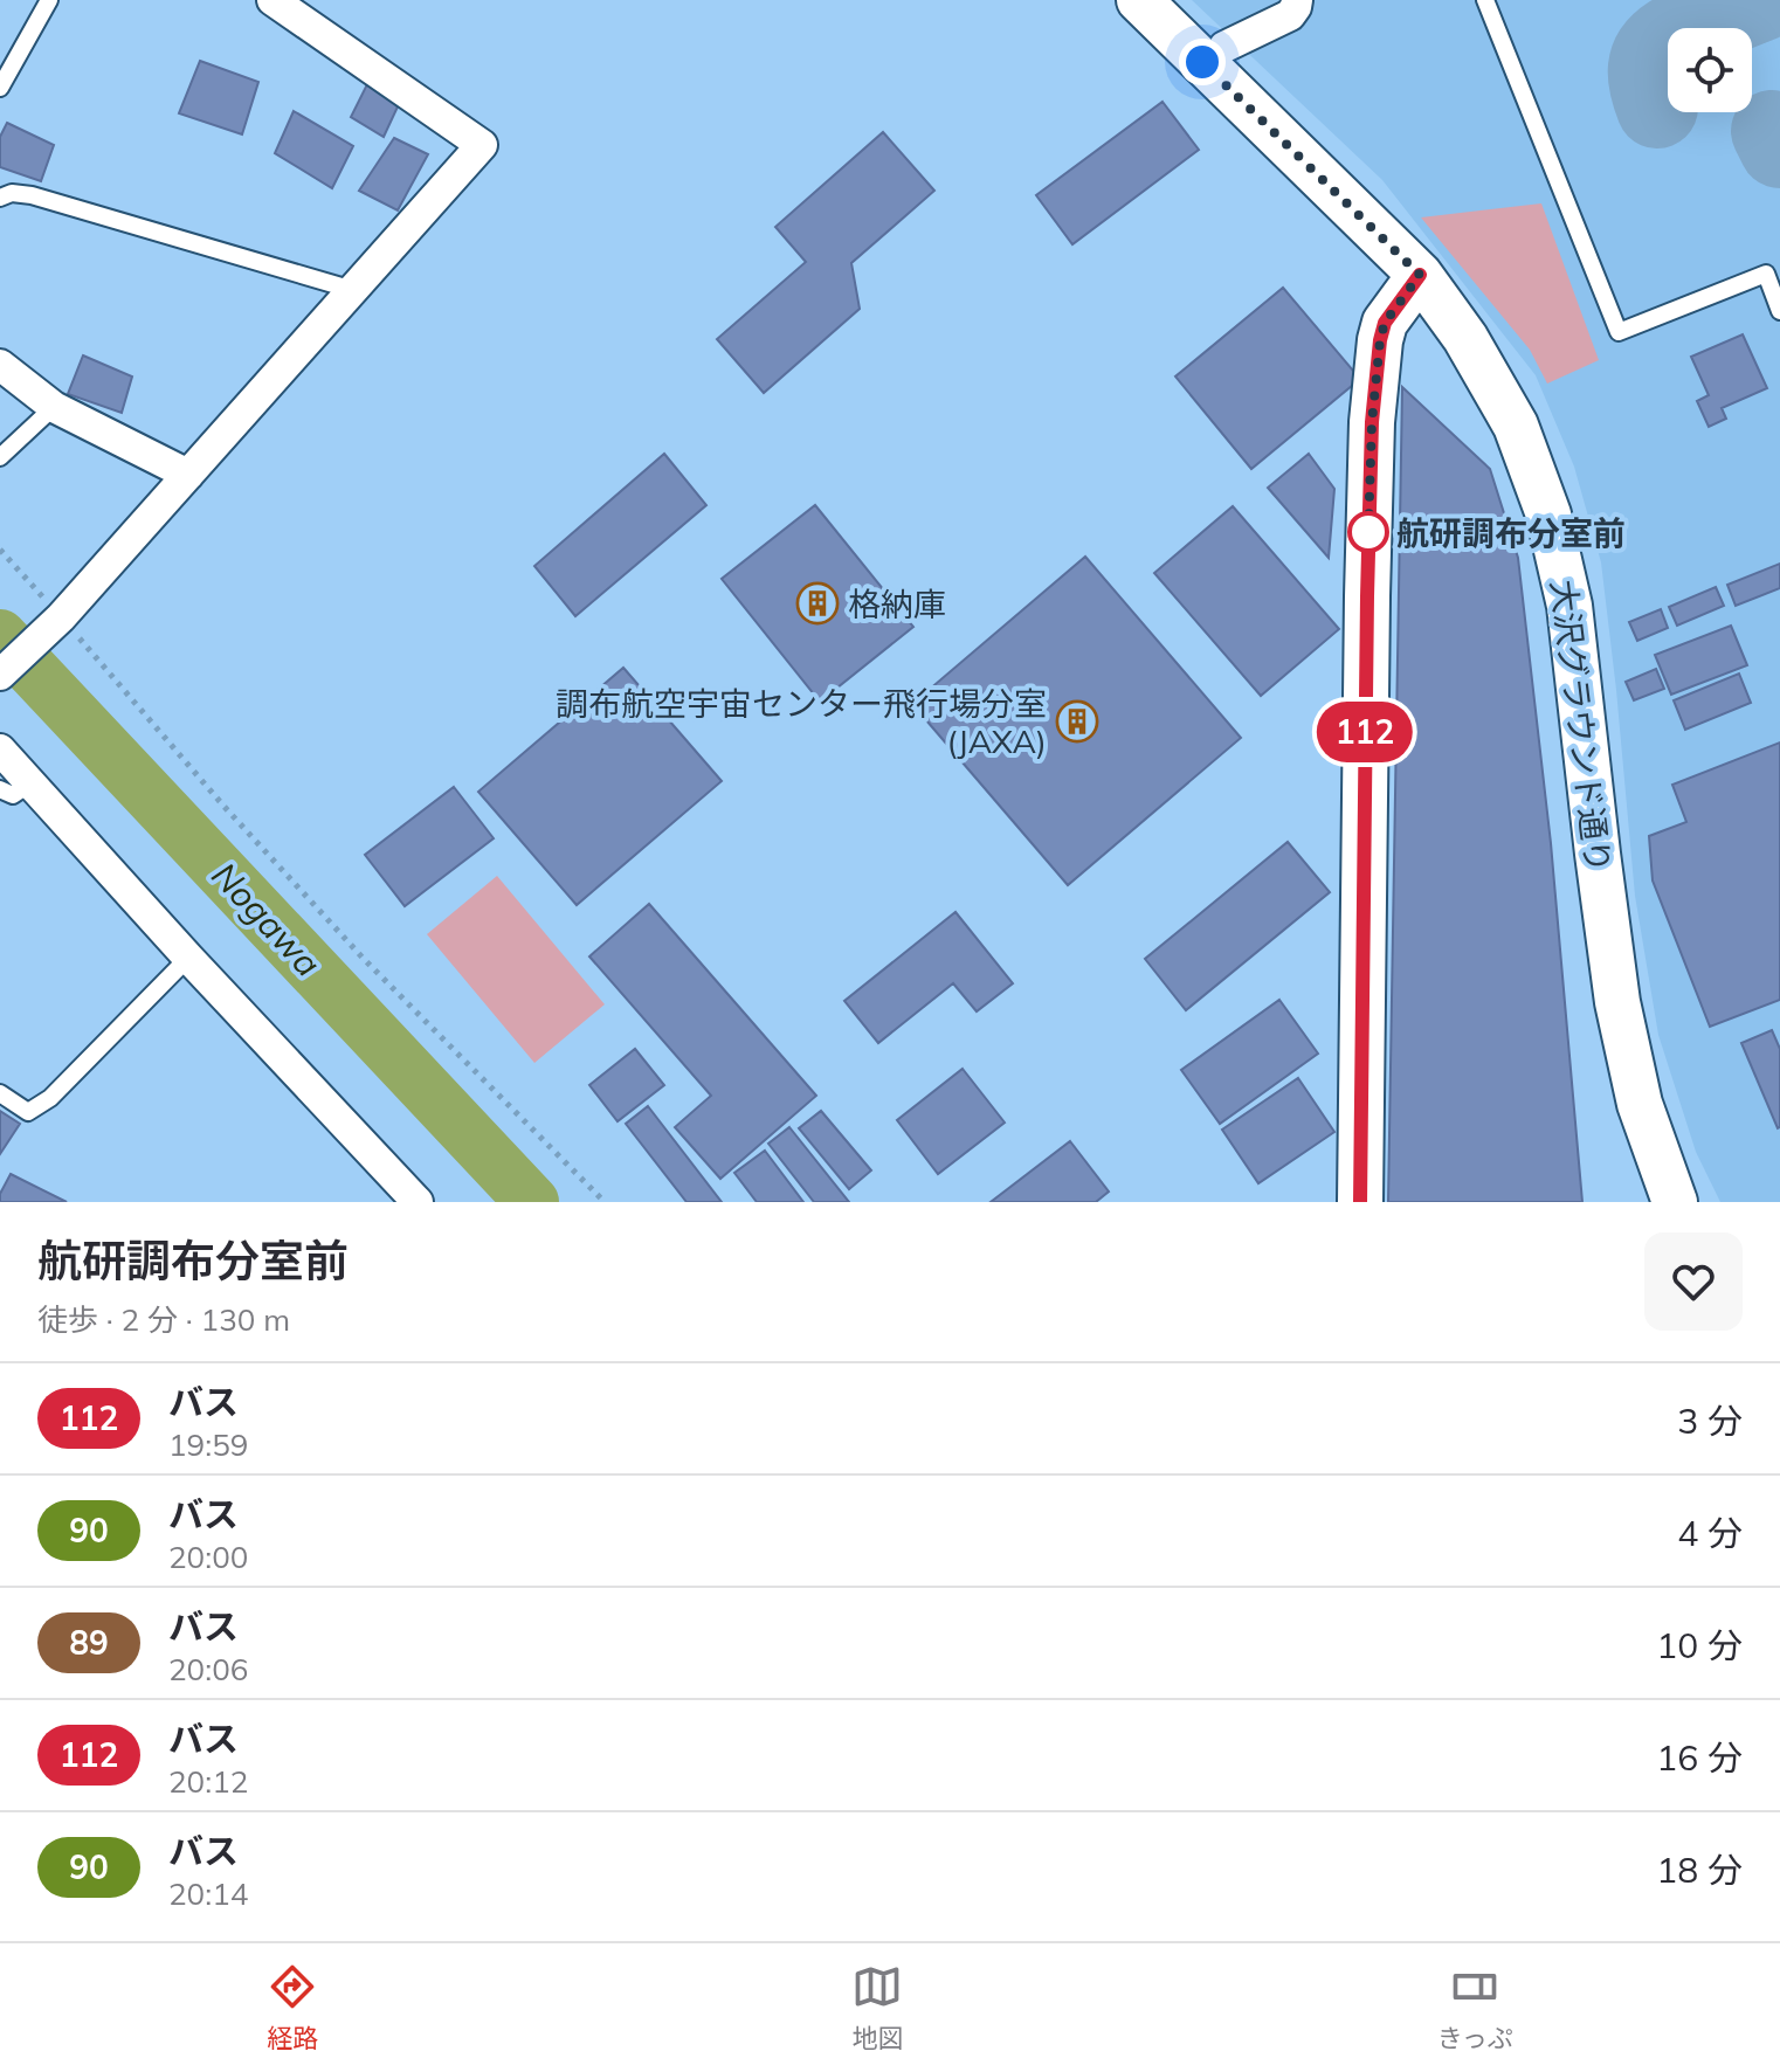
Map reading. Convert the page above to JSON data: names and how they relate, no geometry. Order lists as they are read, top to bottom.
{
  "streets": {
    "street": ["大沢グラウンド通り"]
  },
  "water": ["Nogawa"],
  "places": {
    "other": ["航研調布分室前"],
    "building": ["格納庫", "調布航空宇宙センター飛行場分室 (JAXA)"]
  },
  "lines": ["bus line 112"],
  "page": {
    "on_map": "112",
    "heading": ["航研調布分室前", "徒歩 · 2 分 · 130 m"],
    "list": [
      {
        "mark": "112",
        "name": "バス",
        "note": "19:59",
        "value": "3 分"
      },
      {
        "mark": "90",
        "name": "バス",
        "note": "20:00",
        "value": "4 分"
      },
      {
        "mark": "89",
        "name": "バス",
        "note": "20:06",
        "value": "10 分"
      },
      {
        "mark": "112",
        "name": "バス",
        "note": "20:12",
        "value": "16 分"
      },
      {
        "mark": "90",
        "name": "バス",
        "note": "20:14",
        "value": "18 分"
      }
    ],
    "tabs": ["経路", "地図", "きっぷ"]
  }
}
